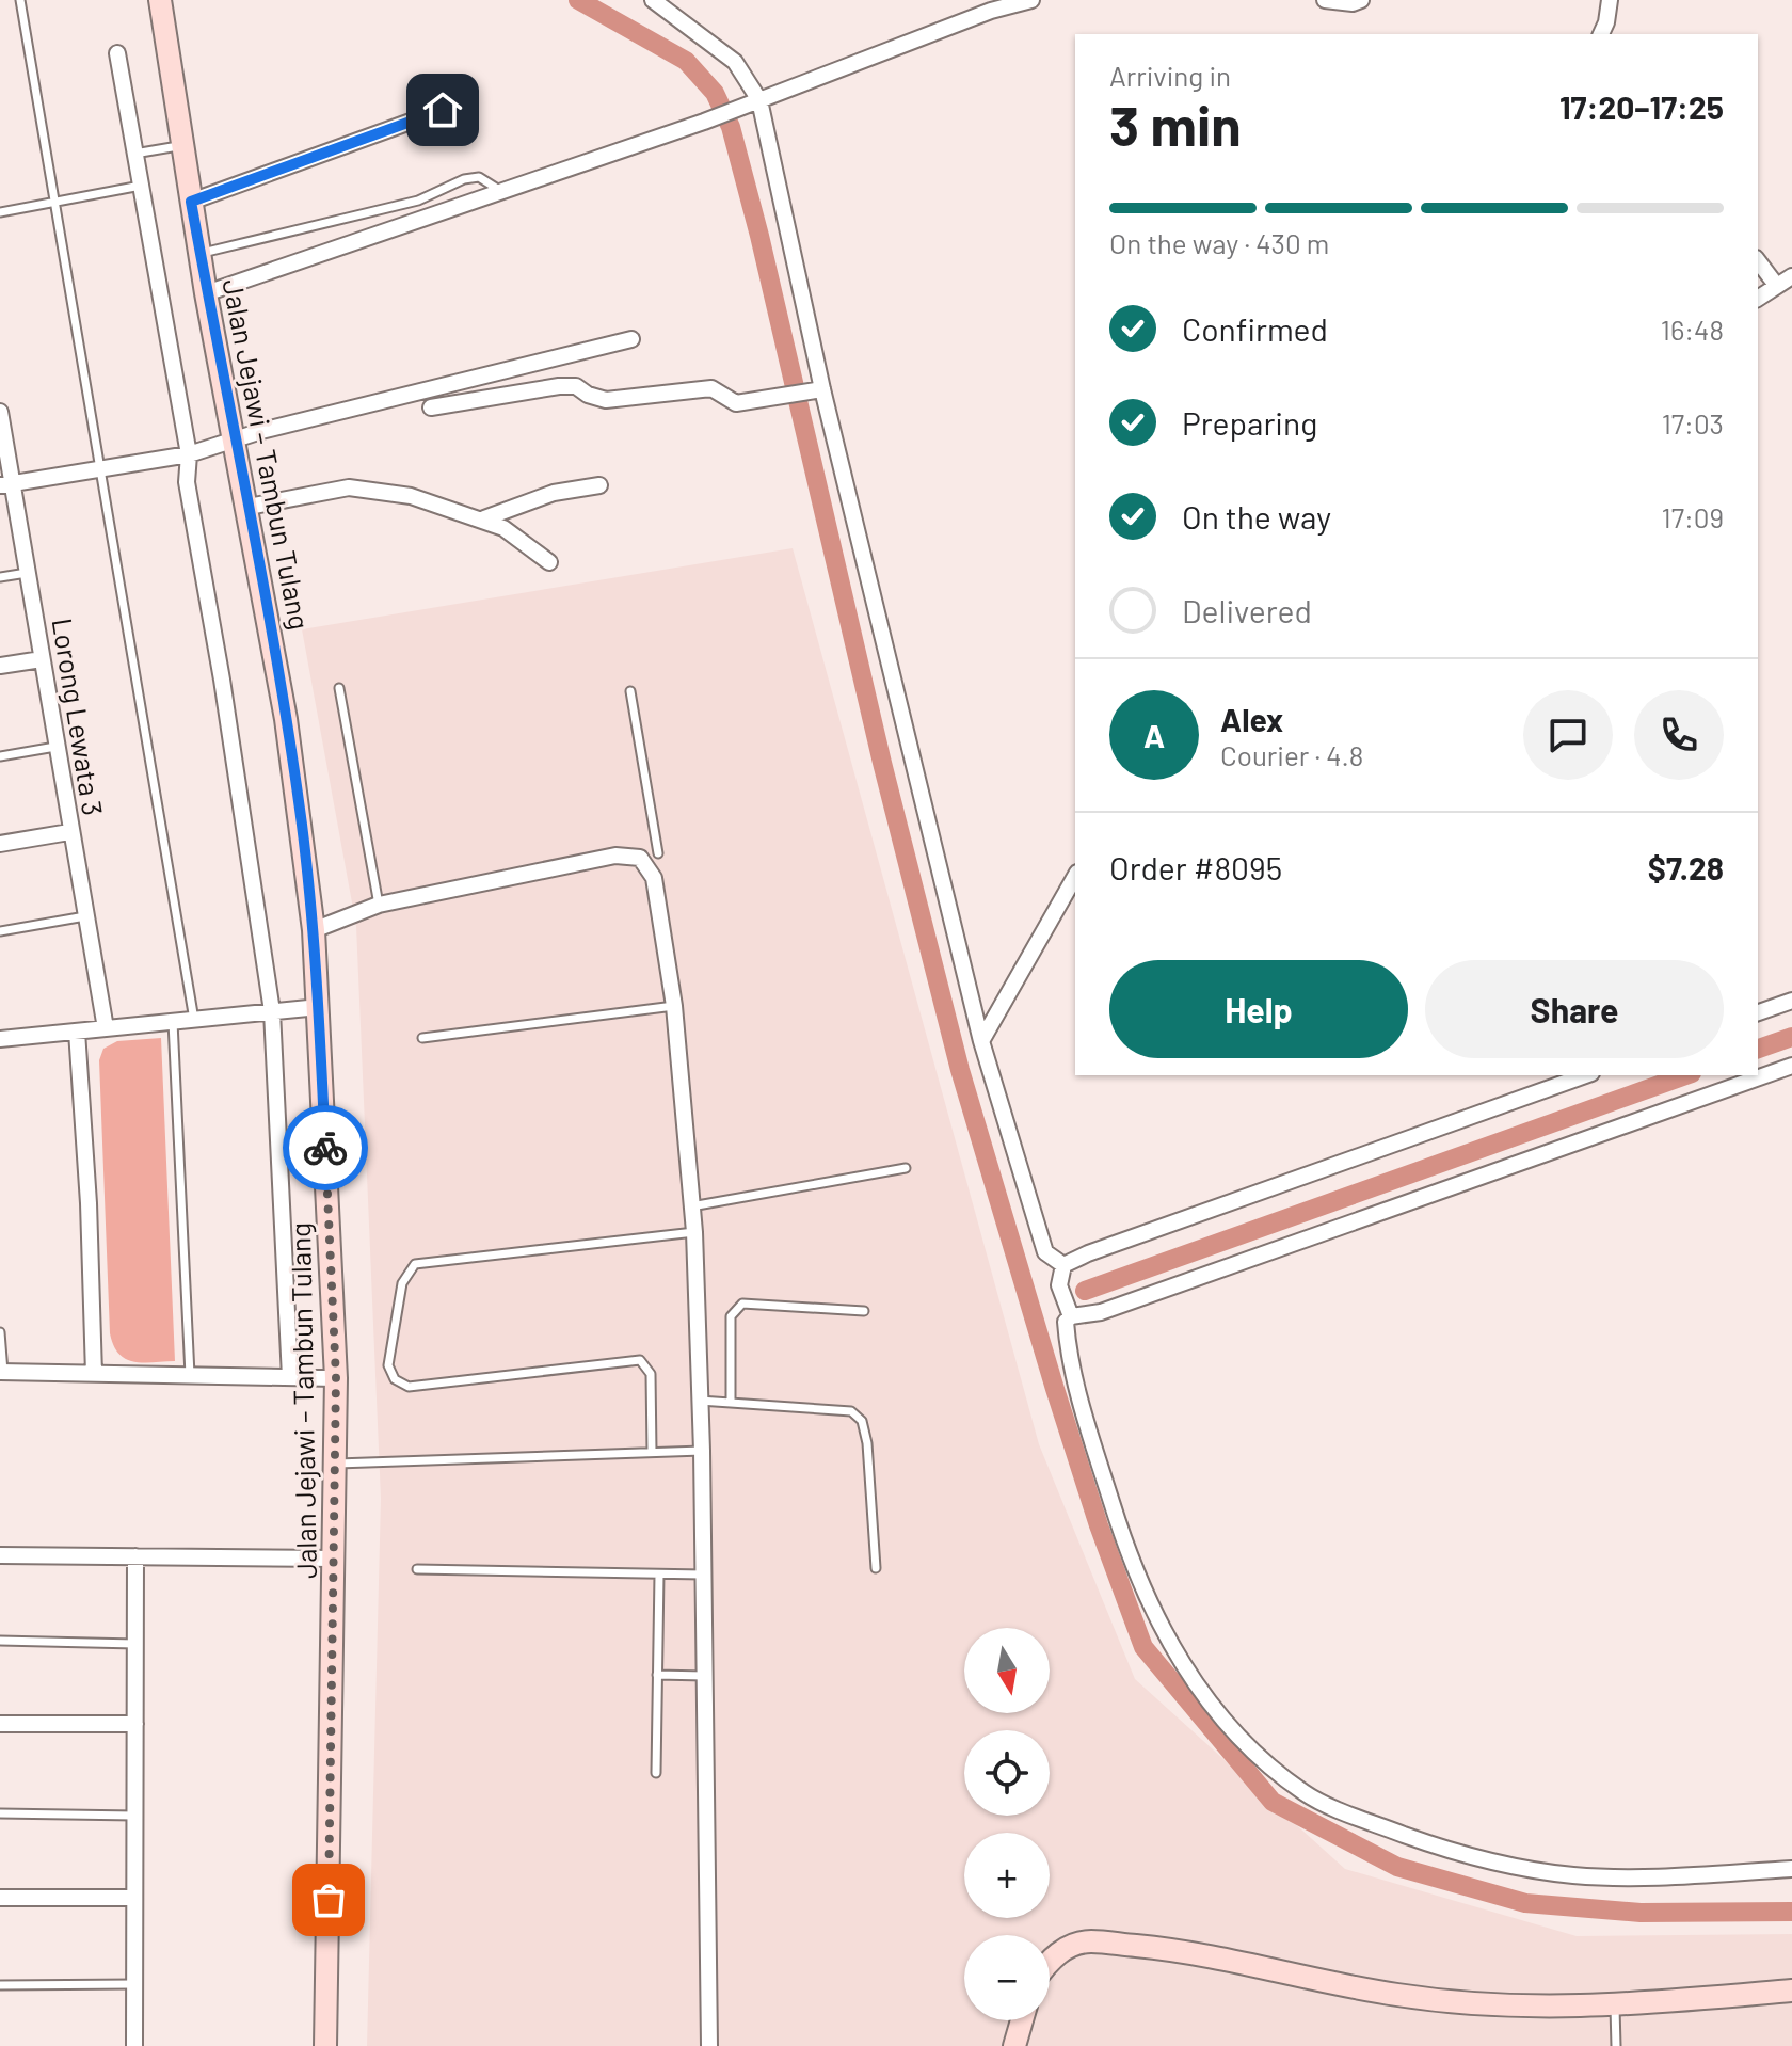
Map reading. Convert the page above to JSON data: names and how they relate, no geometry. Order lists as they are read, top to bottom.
{
  "streets": {
    "street": ["Jalan Jejawi – Tambun Tulang", "Lorong Lewata 3"]
  },
  "north": "bottom",
  "page": {
    "heading": ["3 min", "Arriving in", "17:20–17:25"],
    "panel": [
      "Alex",
      "Courier · 4.8",
      "Order #8095",
      "$7.28"
    ],
    "bar": "On the way · 430 m",
    "list": [
      ["Confirmed", "16:48"],
      ["Preparing", "17:03"],
      ["On the way", "17:09"],
      "Delivered"
    ],
    "round": "A",
    "buttons": ["Help", "Share"],
    "map_buttons": ["+", "−"]
  }
}
